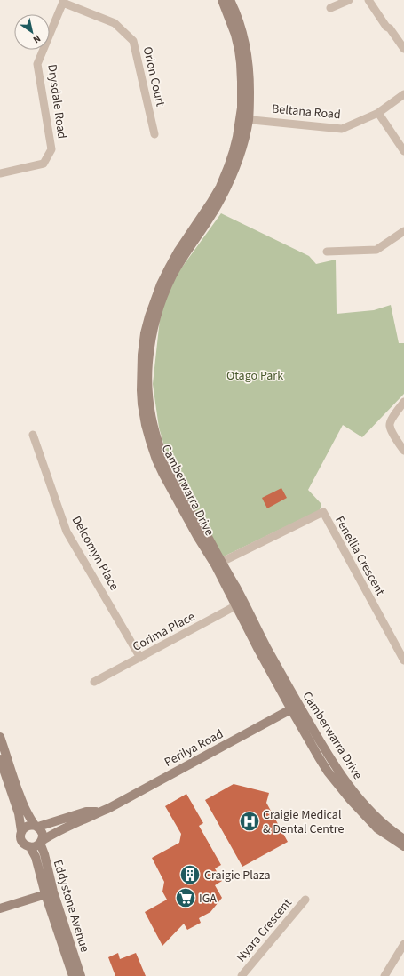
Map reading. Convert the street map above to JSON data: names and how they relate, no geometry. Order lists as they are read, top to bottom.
{
  "streets": {
    "street": [
      "Orion Court",
      "Drysdale Road",
      "Beltana Road",
      "Camberwarra Drive",
      "Delcomyn Place",
      "Fenellia Crescent",
      "Corima Place",
      "Perilya Road",
      "Eddystone Avenue",
      "Nyara Crescent"
    ]
  },
  "crossings": [
    ["Orion Court", "Drysdale Road"],
    ["Beltana Road", "Camberwarra Drive"],
    ["Camberwarra Drive", "Fenellia Crescent"],
    ["Camberwarra Drive", "Corima Place"],
    ["Camberwarra Drive", "Perilya Road"],
    ["Delcomyn Place", "Corima Place"],
    ["Perilya Road", "Eddystone Avenue"]
  ],
  "parks": ["Otago Park"],
  "places": {
    "hospital": ["Craigie Medical & Dental Centre"],
    "building": ["Craigie Plaza"],
    "supermarket": ["IGA"]
  },
  "north": "bottom right"
}
